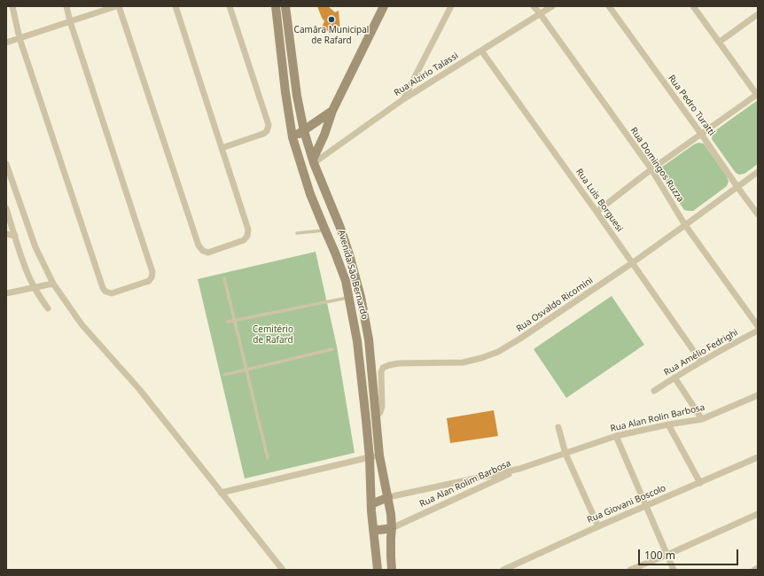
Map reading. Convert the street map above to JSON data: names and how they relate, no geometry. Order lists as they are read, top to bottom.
{
  "streets": {
    "main road": ["Avenida São Bernardo"],
    "street": [
      "Rua Alzirio Talassi",
      "Rua Pedro Turatti",
      "Rua Domingos Ruzza",
      "Rua Luis Borguesi",
      "Rua Osvaldo Ricomini",
      "Rua Amélio Fedrighi",
      "Rua Alan Rolin Barbosa",
      "Rua Alan Rolim Barbosa",
      "Rua Giovani Boscolo"
    ]
  },
  "crossings": [
    ["Rua Alzirio Talassi", "Rua Domingos Ruzza"],
    ["Rua Alzirio Talassi", "Rua Luis Borguesi"],
    ["Rua Alzirio Talassi", "Avenida São Bernardo"],
    ["Rua Pedro Turatti", "Rua Osvaldo Ricomini"],
    ["Rua Domingos Ruzza", "Rua Osvaldo Ricomini"],
    ["Rua Luis Borguesi", "Rua Osvaldo Ricomini"],
    ["Rua Luis Borguesi", "Rua Amélio Fedrighi"],
    ["Avenida São Bernardo", "Rua Osvaldo Ricomini"],
    ["Avenida São Bernardo", "Rua Alan Rolim Barbosa"],
    ["Rua Alan Rolin Barbosa", "Rua Alan Rolim Barbosa"]
  ],
  "parks": ["Cemitério de Rafard"],
  "places": ["Camâra Municipal de Rafard"],
  "scale_bar": "100 m"
}
